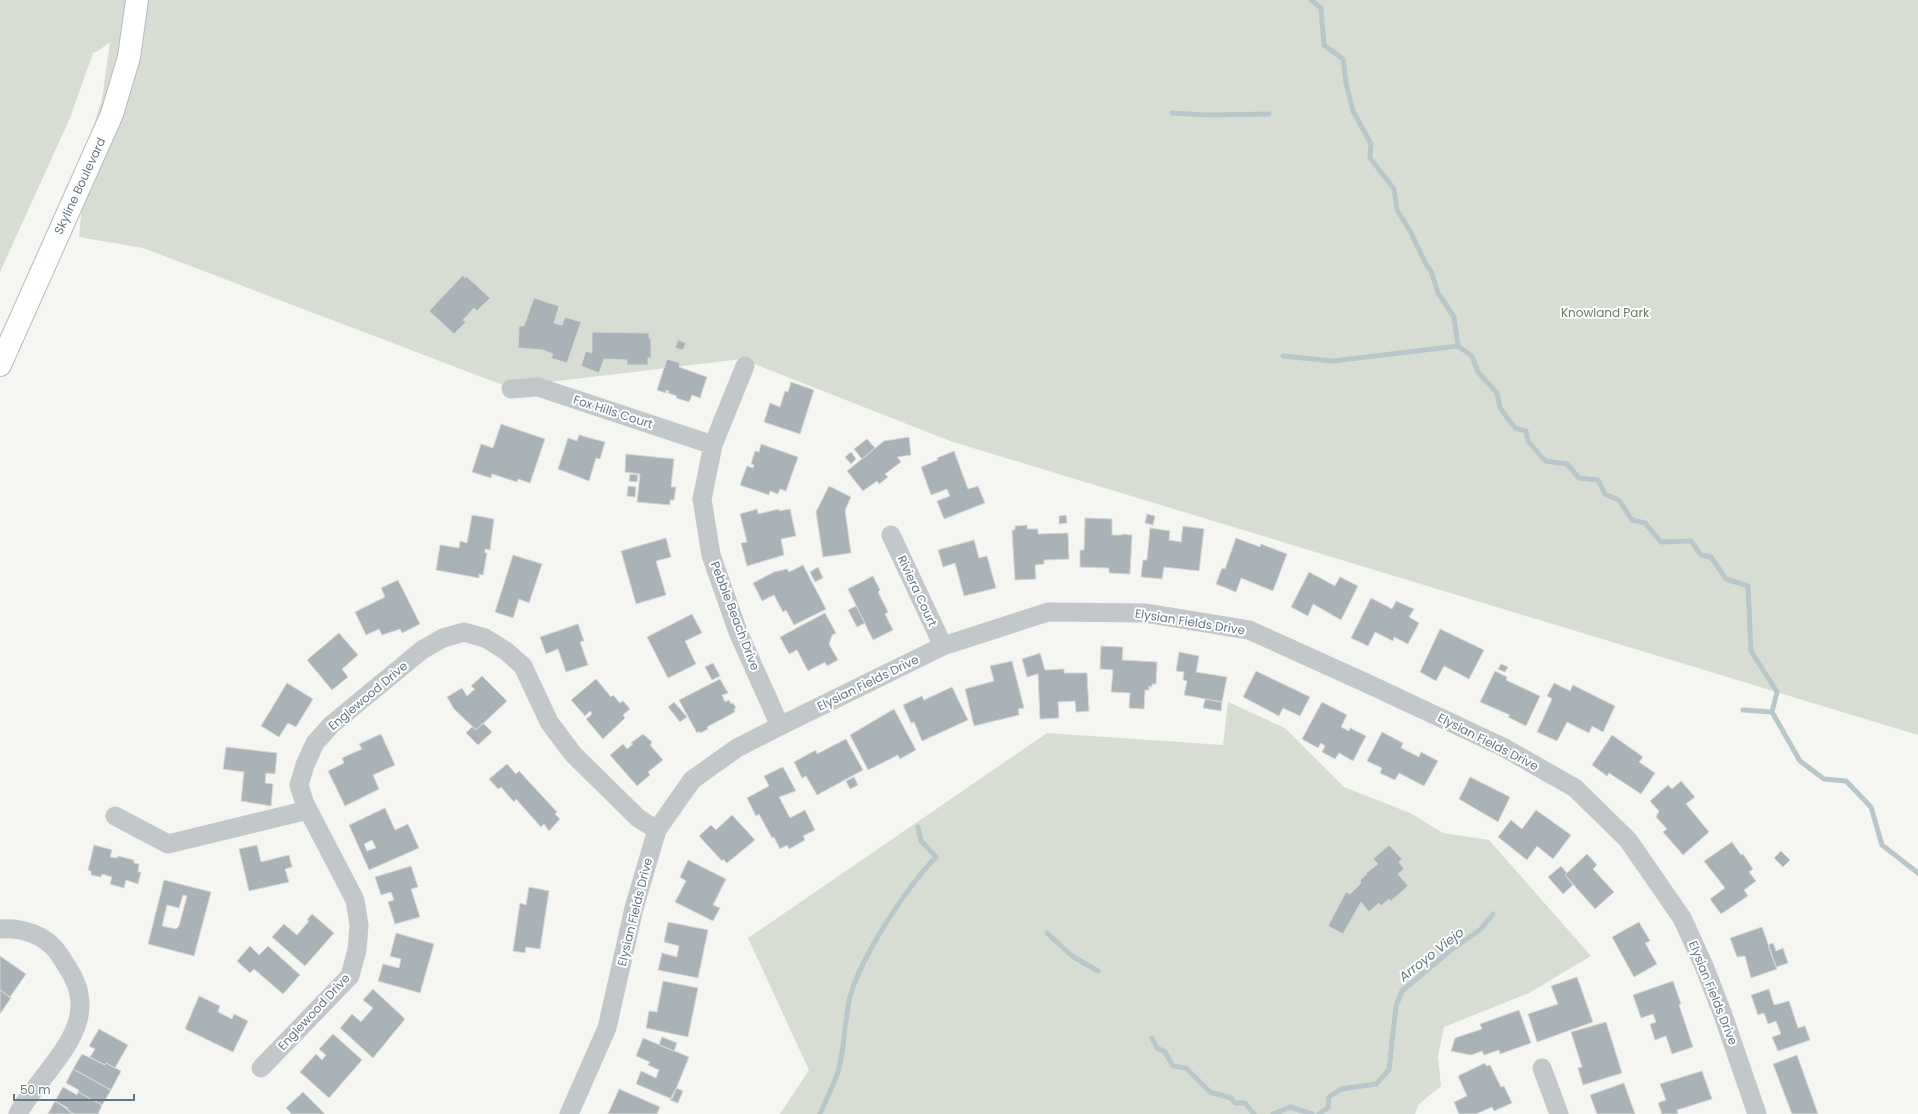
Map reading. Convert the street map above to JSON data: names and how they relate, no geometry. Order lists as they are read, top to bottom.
{
  "streets": {
    "main road": ["Skyline Boulevard"],
    "street": [
      "Fox Hills Court",
      "Riviera Court",
      "Pebble Beach Drive",
      "Elysian Fields Drive",
      "Englewood Drive"
    ]
  },
  "crossings": [
    ["Fox Hills Court", "Pebble Beach Drive"],
    ["Riviera Court", "Elysian Fields Drive"],
    ["Pebble Beach Drive", "Elysian Fields Drive"],
    ["Elysian Fields Drive", "Englewood Drive"]
  ],
  "water": ["Arroyo Viejo"],
  "parks": ["Knowland Park"],
  "scale_bar": "50 m"
}
